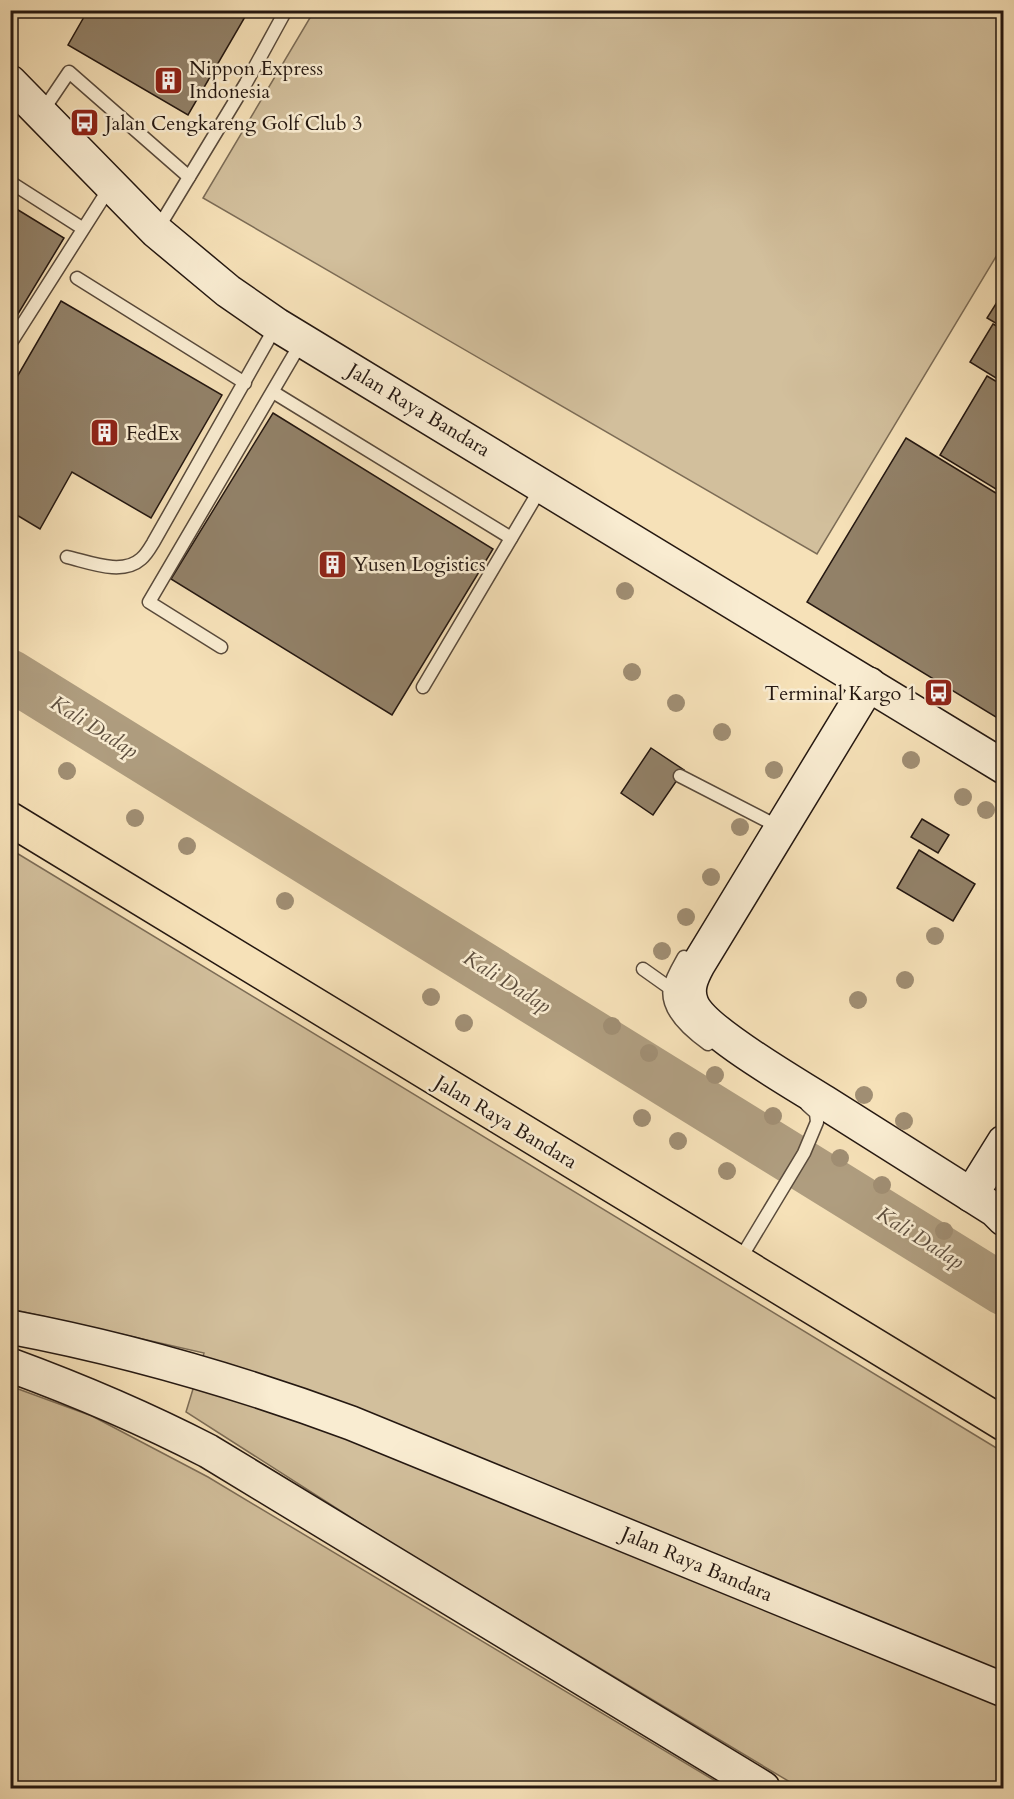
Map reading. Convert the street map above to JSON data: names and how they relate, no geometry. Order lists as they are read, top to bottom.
{
  "streets": {
    "main road": ["Jalan Raya Bandara"]
  },
  "water": ["Kali Dadap"],
  "places": {
    "building": ["Nippon Express Indonesia", "FedEx", "Yusen Logistics"],
    "bus stop": ["Jalan Cengkareng Golf Club 3", "Terminal Kargo 1"]
  }
}
